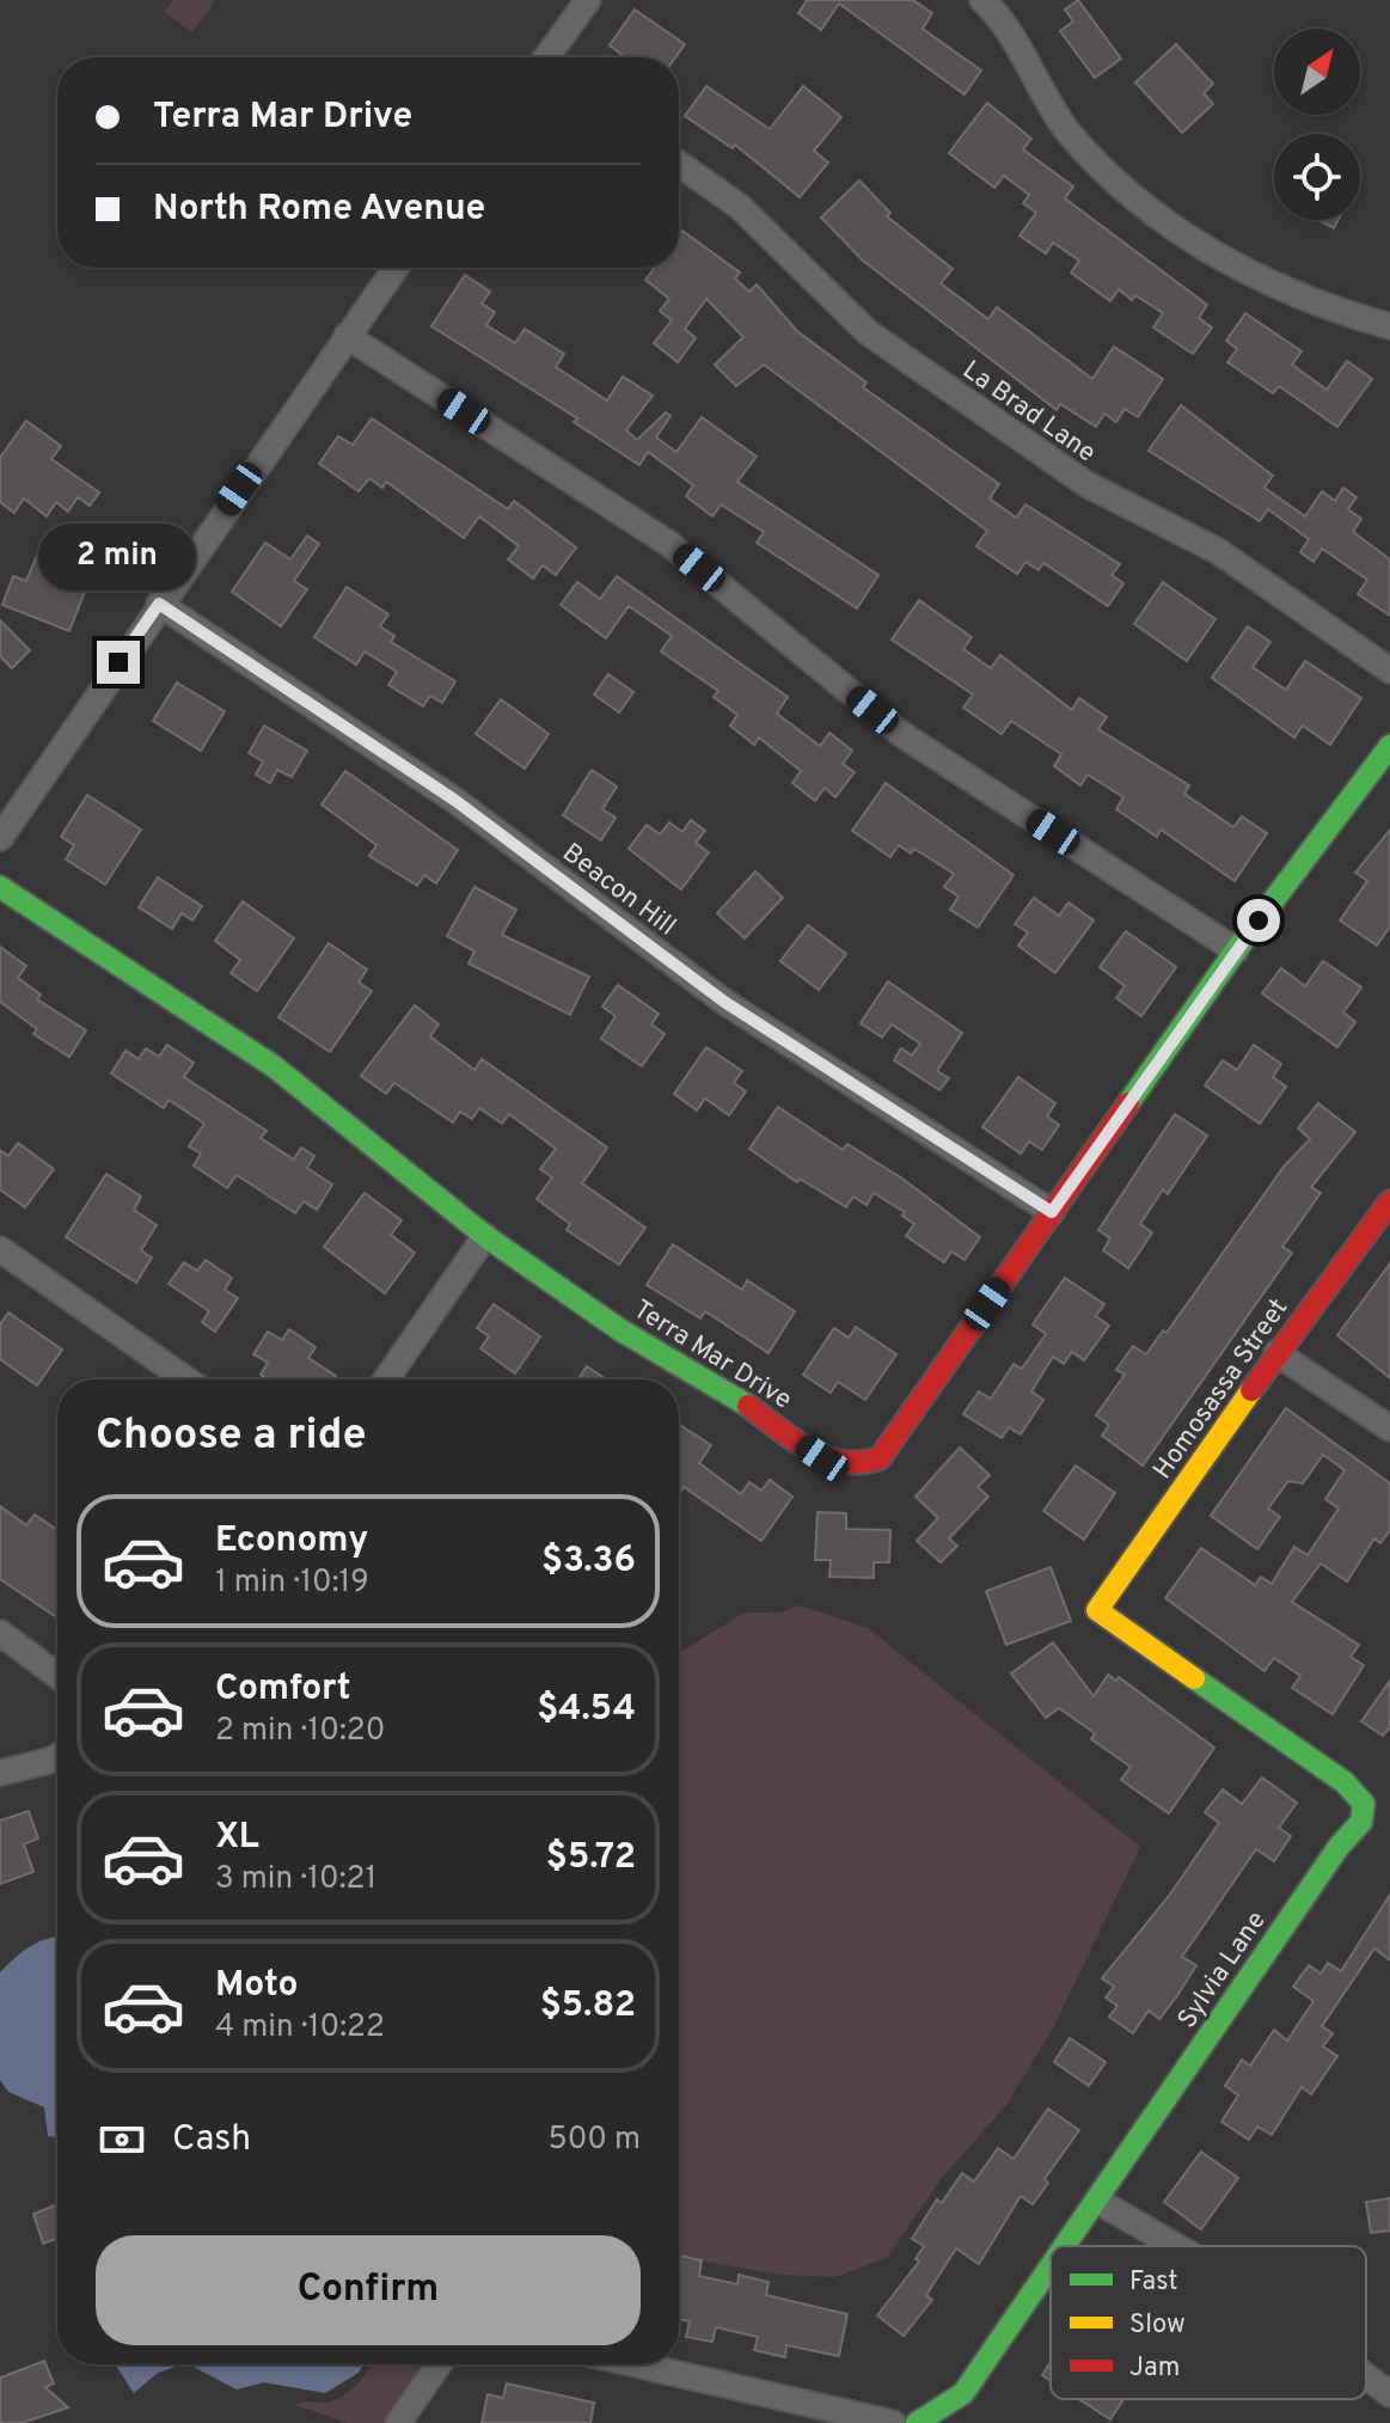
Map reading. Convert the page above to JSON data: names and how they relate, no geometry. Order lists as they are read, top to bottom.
{
  "streets": {
    "street": [
      "La Brad Lane",
      "Beacon Hill",
      "Terra Mar Drive",
      "Homosassa Street",
      "Sylvia Lane"
    ]
  },
  "crossings": [
    ["Beacon Hill", "Terra Mar Drive"],
    ["Homosassa Street", "Sylvia Lane"]
  ],
  "legend": ["Fast", "Slow", "Jam"],
  "north": "top right",
  "page": {
    "banner": ["Terra Mar Drive", "North Rome Avenue"],
    "bubble": "2 min",
    "heading": "Choose a ride",
    "list": [
      {
        "name": "Economy",
        "note": "1 min · 10:19",
        "value": "$3.36"
      },
      {
        "name": "Comfort",
        "note": "2 min · 10:20",
        "value": "$4.54"
      },
      {
        "name": "XL",
        "note": "3 min · 10:21",
        "value": "$5.72"
      },
      {
        "name": "Moto",
        "note": "4 min · 10:22",
        "value": "$5.82"
      }
    ],
    "pay": ["Cash", "500 m"],
    "buttons": "Confirm"
  }
}
